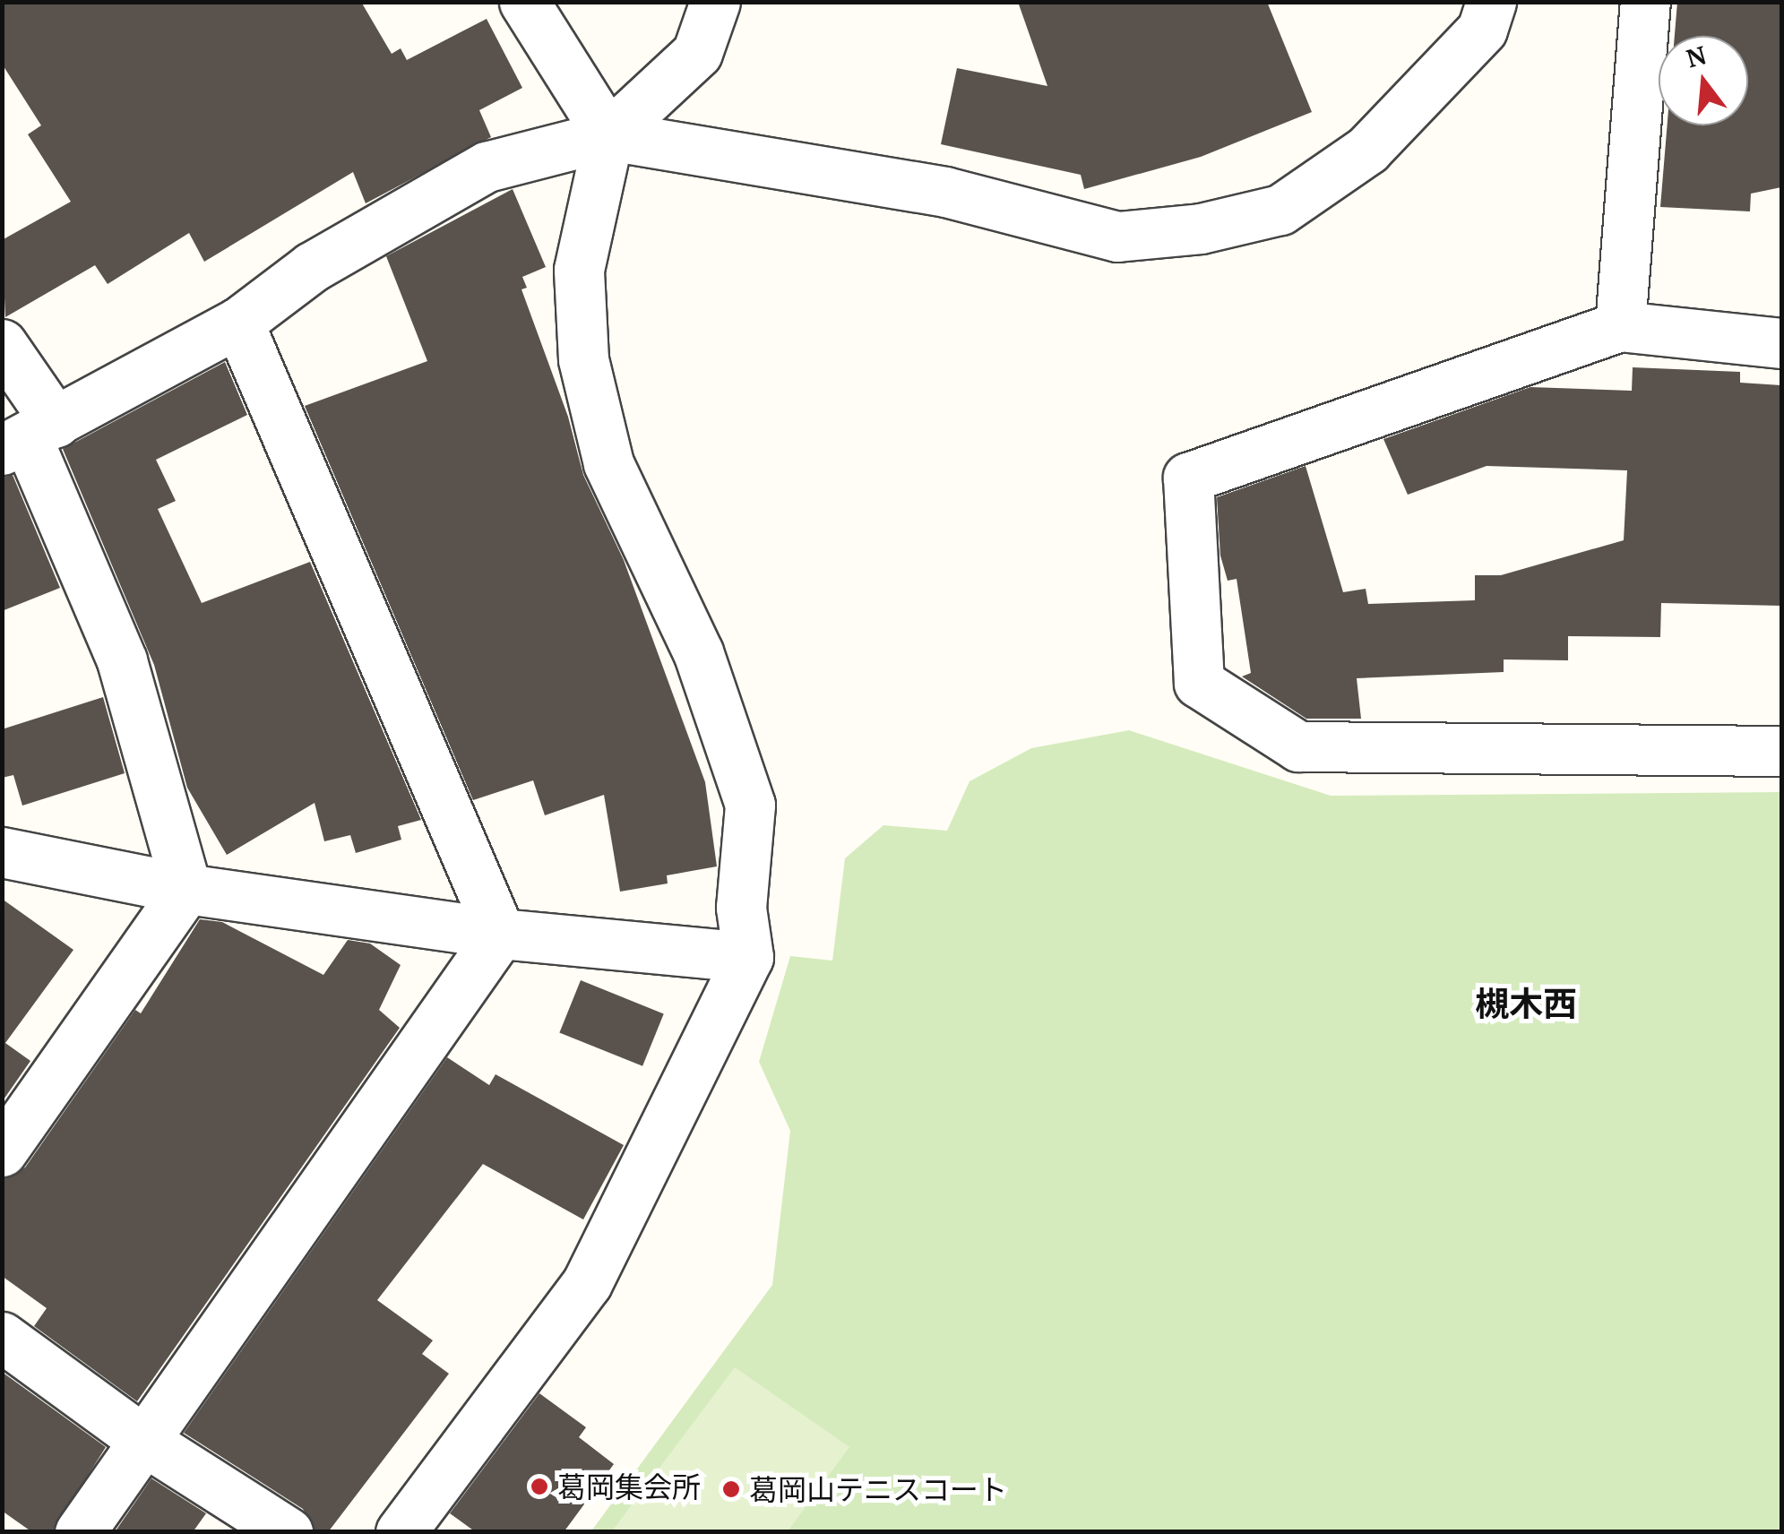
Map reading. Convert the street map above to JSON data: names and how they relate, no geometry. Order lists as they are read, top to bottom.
{
  "districts": ["槻木西"],
  "places": ["葛岡集会所", "葛岡山テニスコート"],
  "north": "top"
}
